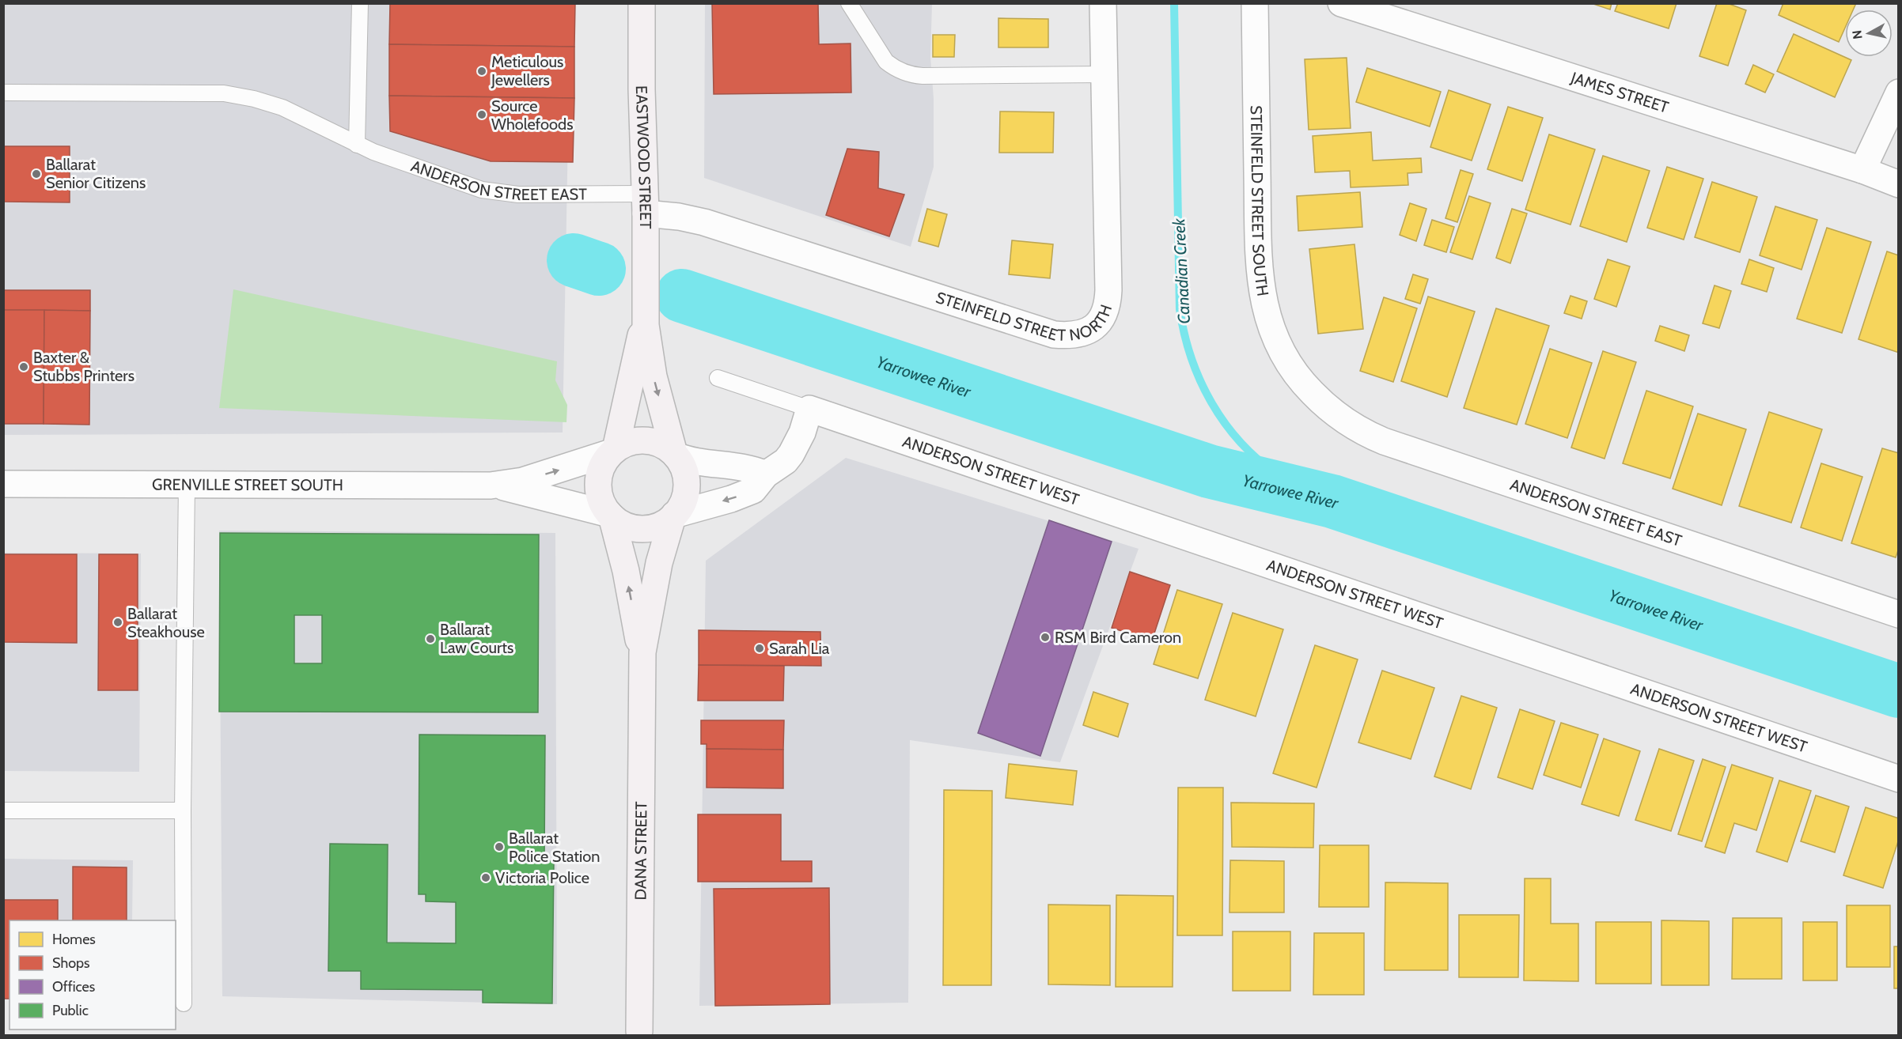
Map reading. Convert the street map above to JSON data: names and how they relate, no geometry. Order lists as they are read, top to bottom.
{
  "streets": {
    "street": [
      "JAMES STREET",
      "EASTWOOD STREET",
      "ANDERSON STREET EAST",
      "STEINFELD STREET SOUTH",
      "STEINFELD STREET NORTH",
      "ANDERSON STREET WEST",
      "GRENVILLE STREET SOUTH",
      "DANA STREET"
    ]
  },
  "crossings": [
    ["EASTWOOD STREET", "ANDERSON STREET EAST"],
    ["EASTWOOD STREET", "STEINFELD STREET NORTH"],
    ["EASTWOOD STREET", "GRENVILLE STREET SOUTH"],
    ["EASTWOOD STREET", "DANA STREET"],
    ["ANDERSON STREET EAST", "STEINFELD STREET SOUTH"],
    ["ANDERSON STREET EAST", "STEINFELD STREET NORTH"],
    ["GRENVILLE STREET SOUTH", "DANA STREET"]
  ],
  "water": ["Canadian Creek", "Yarrowee River"],
  "places": [
    "Meticulous Jewellers",
    "Source Wholefoods",
    "Ballarat Senior Citizens",
    "Baxter & Stubbs Printers",
    "Ballarat Steakhouse",
    "RSM Bird Cameron",
    "Ballarat Law Courts",
    "Sarah Lia",
    "Ballarat Police Station",
    "Victoria Police"
  ],
  "legend": [
    "Homes",
    "Shops",
    "Offices",
    "Public"
  ],
  "north": "left"
}
